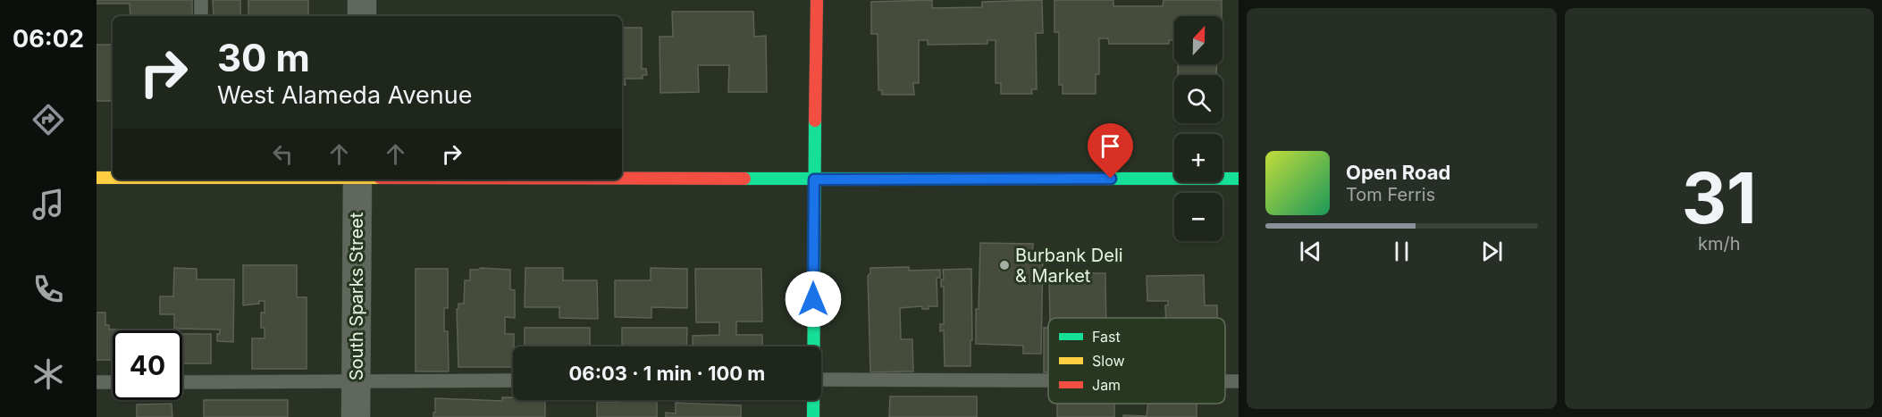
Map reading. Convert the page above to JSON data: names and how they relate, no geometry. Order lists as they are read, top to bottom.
{
  "streets": {
    "street": ["South Sparks Street"]
  },
  "places": ["Burbank Deli & Market"],
  "legend": ["Fast", "Slow", "Jam"],
  "north": "top",
  "page": {
    "tabs": "06:02",
    "tile": ["31", "km/h"],
    "map_buttons": ["+", "−"],
    "turn": ["30 m", "West Alameda Avenue"],
    "song": ["Open Road", "Tom Ferris"],
    "limit": "40",
    "trip": "06:03 · 1 min · 100 m"
  }
}
